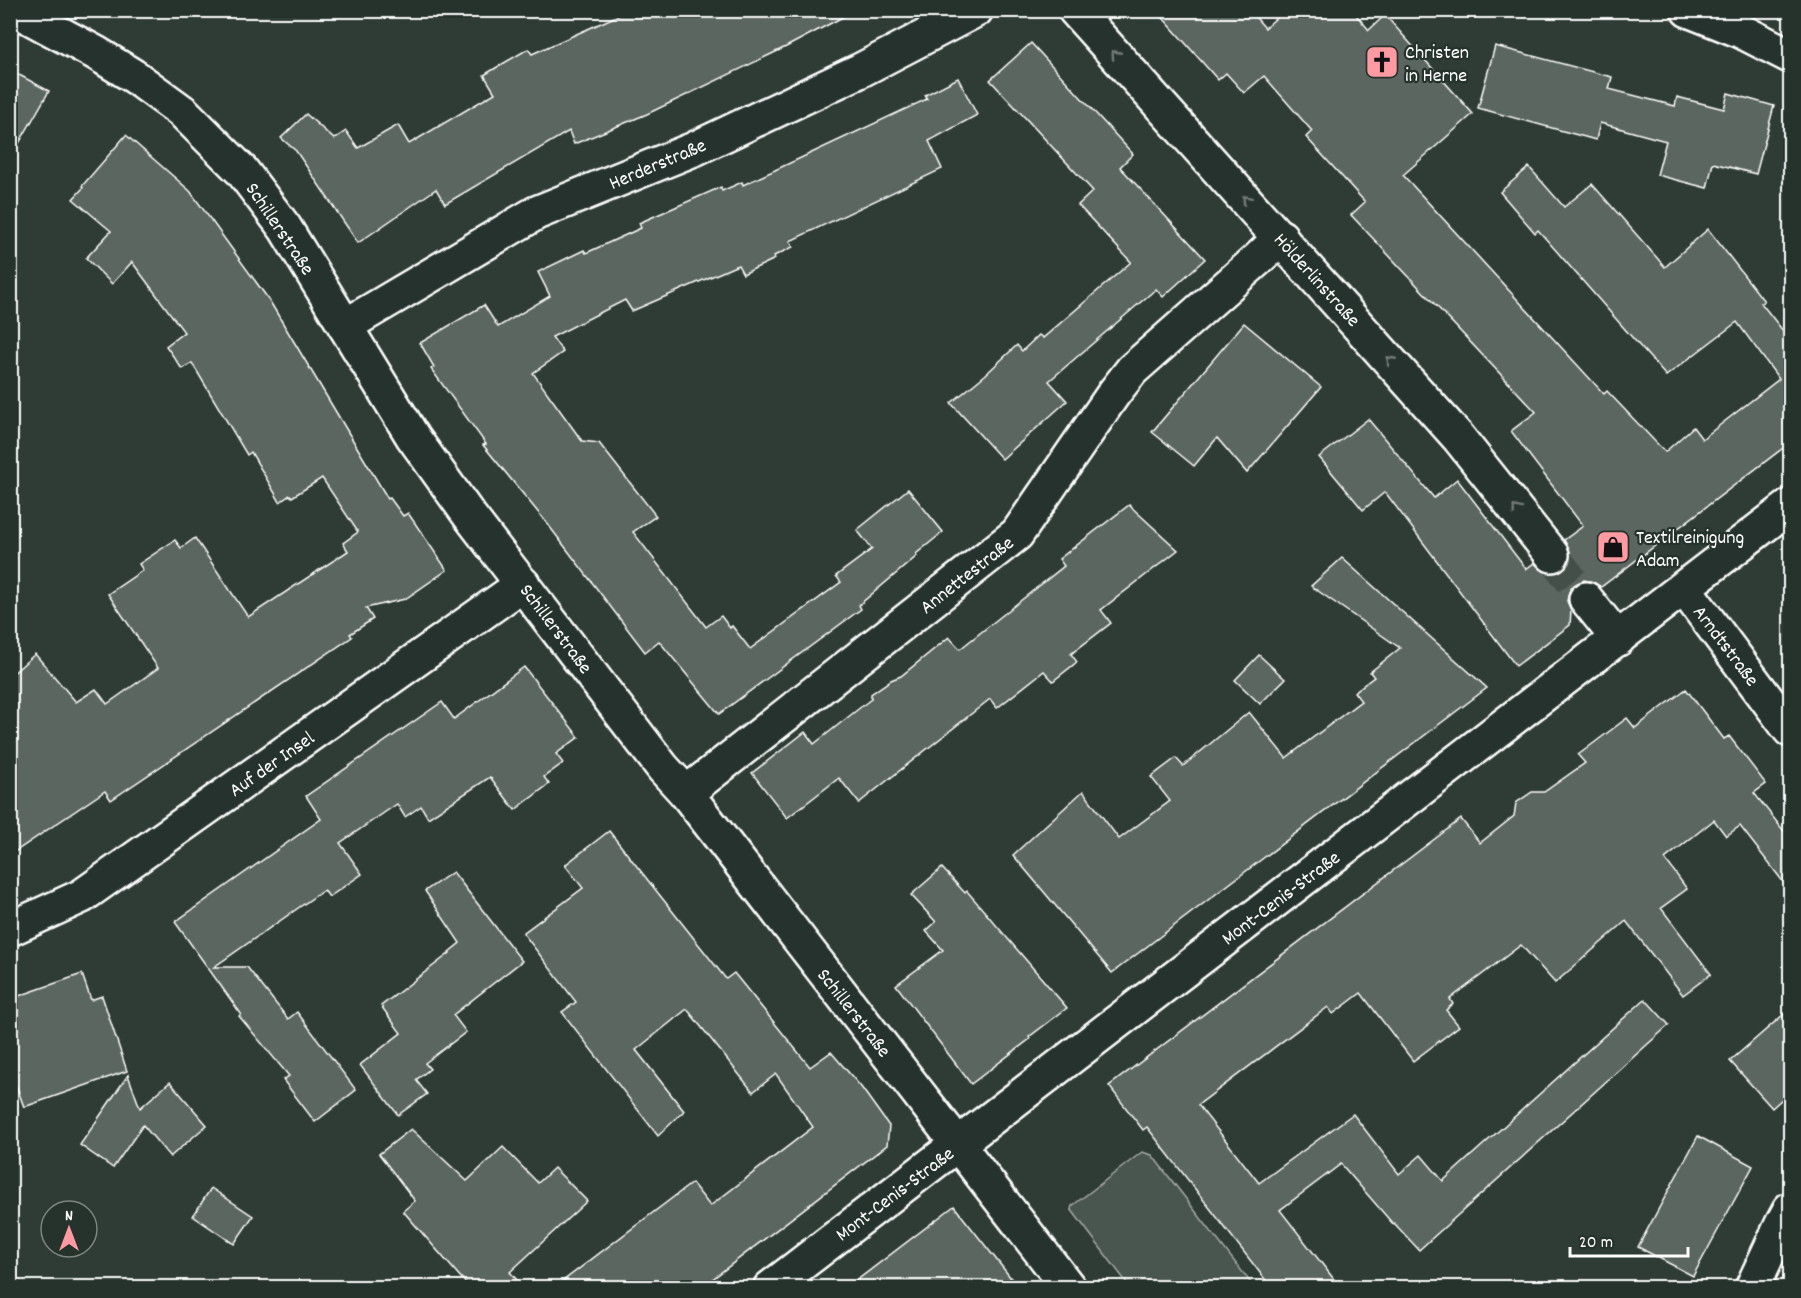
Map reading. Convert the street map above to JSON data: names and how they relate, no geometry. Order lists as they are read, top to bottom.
{
  "streets": {
    "street": [
      "Herderstraße",
      "Schillerstraße",
      "Hölderlinstraße",
      "Annettestraße",
      "Arndtstraße",
      "Auf der Insel",
      "Mont-Cenis-Straße"
    ]
  },
  "crossings": [
    ["Herderstraße", "Schillerstraße"],
    ["Schillerstraße", "Annettestraße"],
    ["Schillerstraße", "Auf der Insel"],
    ["Schillerstraße", "Mont-Cenis-Straße"],
    ["Hölderlinstraße", "Annettestraße"],
    ["Arndtstraße", "Mont-Cenis-Straße"]
  ],
  "one_way": ["Hölderlinstraße"],
  "places": {
    "church": ["Christen in Herne"],
    "shop": ["Textilreinigung Adam"]
  },
  "scale_bar": "20 m",
  "north": "top"
}
